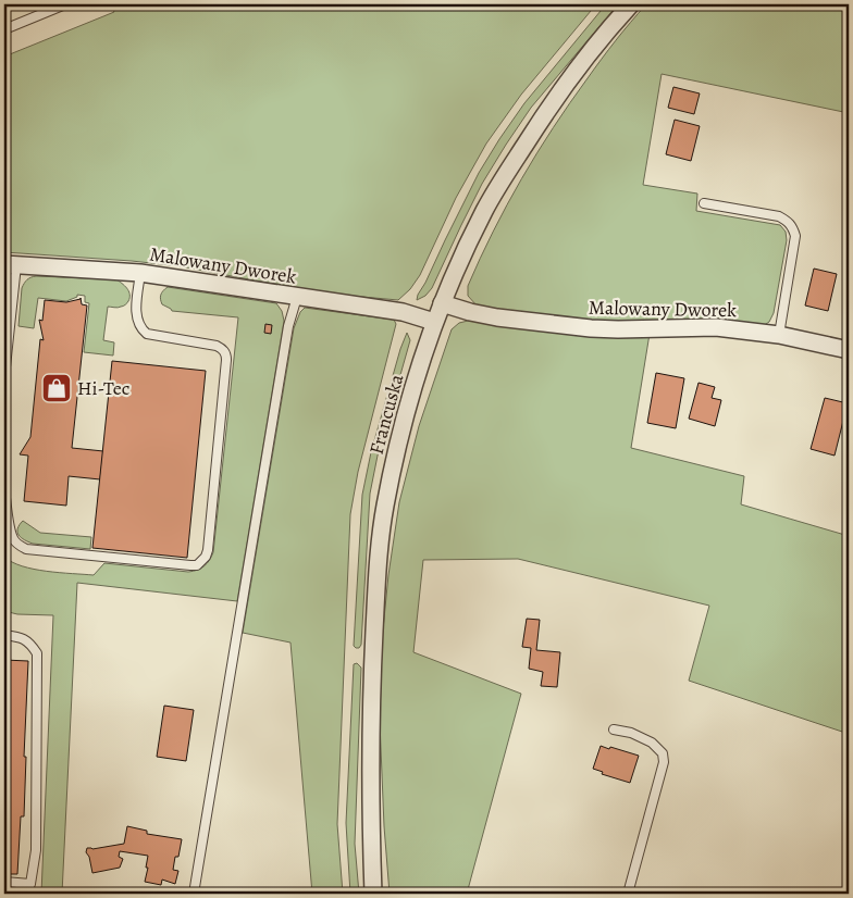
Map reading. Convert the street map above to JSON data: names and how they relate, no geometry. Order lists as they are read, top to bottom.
{
  "streets": {
    "street": ["Malowany Dworek", "Francuska"]
  },
  "crossings": [
    ["Malowany Dworek", "Francuska"]
  ],
  "places": {
    "shop": ["Hi-Tec"]
  }
}
